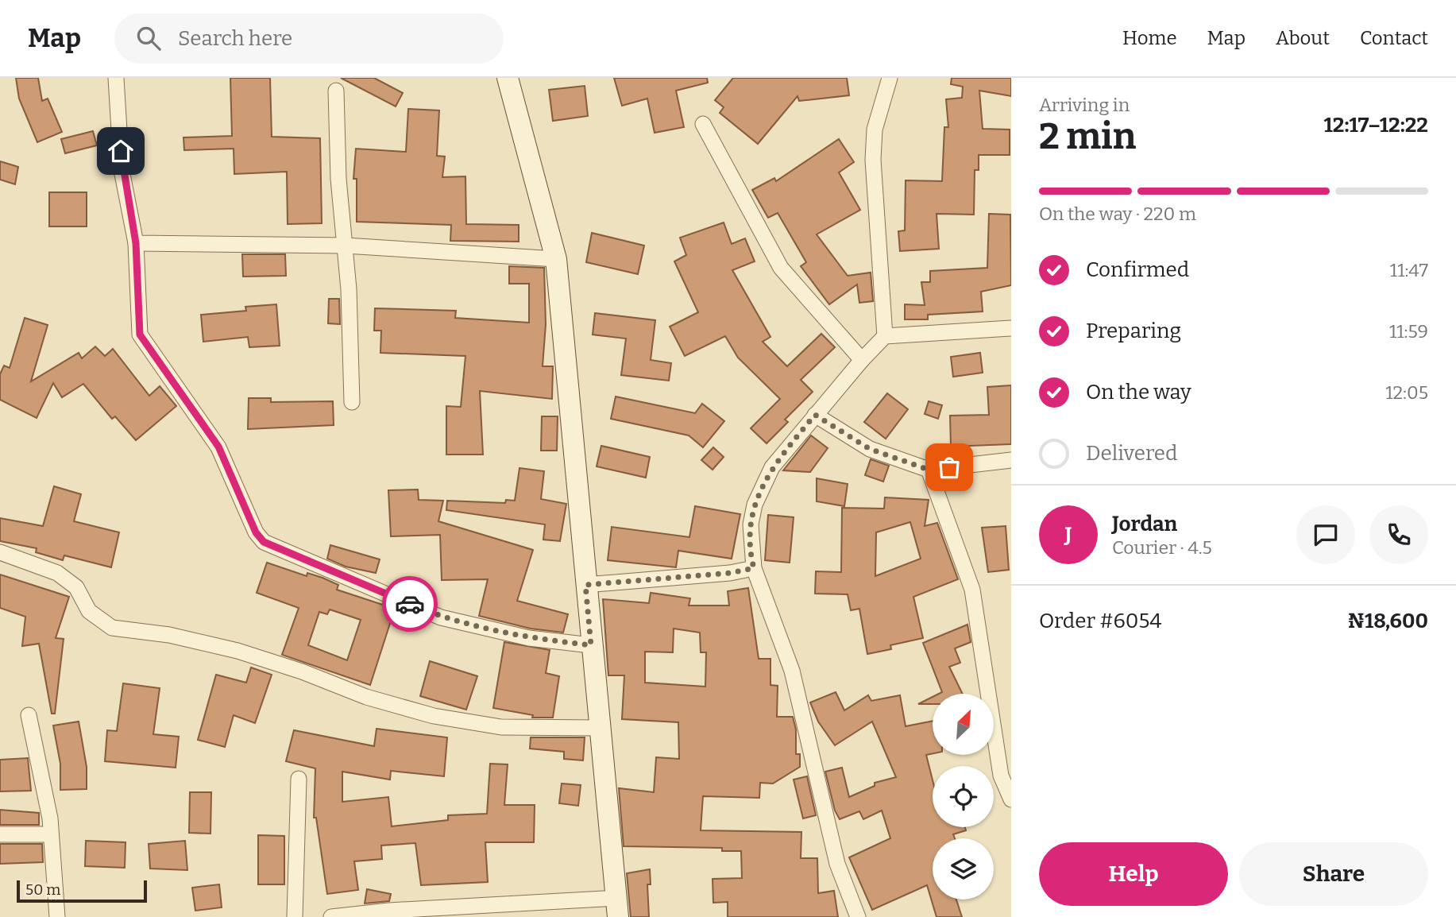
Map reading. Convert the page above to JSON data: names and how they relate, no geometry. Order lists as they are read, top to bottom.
{
  "scale_bar": "50 m",
  "north": "top right",
  "page": {
    "header": "Map",
    "search": "Search here",
    "nav": [
      "Home",
      "Map",
      "About",
      "Contact"
    ],
    "heading": ["2 min", "Arriving in", "12:17–12:22"],
    "panel": [
      "Jordan",
      "Courier · 4.5",
      "Order #6054",
      "₦18,600"
    ],
    "bar": "On the way · 220 m",
    "list": [
      ["Confirmed", "11:47"],
      ["Preparing", "11:59"],
      ["On the way", "12:05"],
      "Delivered"
    ],
    "round": "J",
    "buttons": ["Help", "Share"],
    "scale": "50 m"
  }
}
